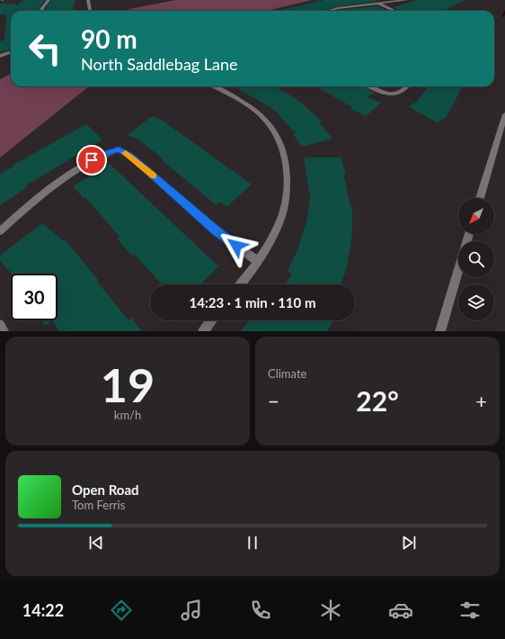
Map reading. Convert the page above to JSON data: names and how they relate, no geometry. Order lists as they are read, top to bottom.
{
  "north": "bottom left",
  "page": {
    "turn": ["90 m", "North Saddlebag Lane"],
    "limit": "30",
    "trip": "14:23 · 1 min · 110 m",
    "tile": [
      ["19", "km/h"],
      "Climate"
    ],
    "heat": ["−", "22°", "+"],
    "song": ["Open Road", "Tom Ferris"],
    "tabs": "14:22"
  }
}
